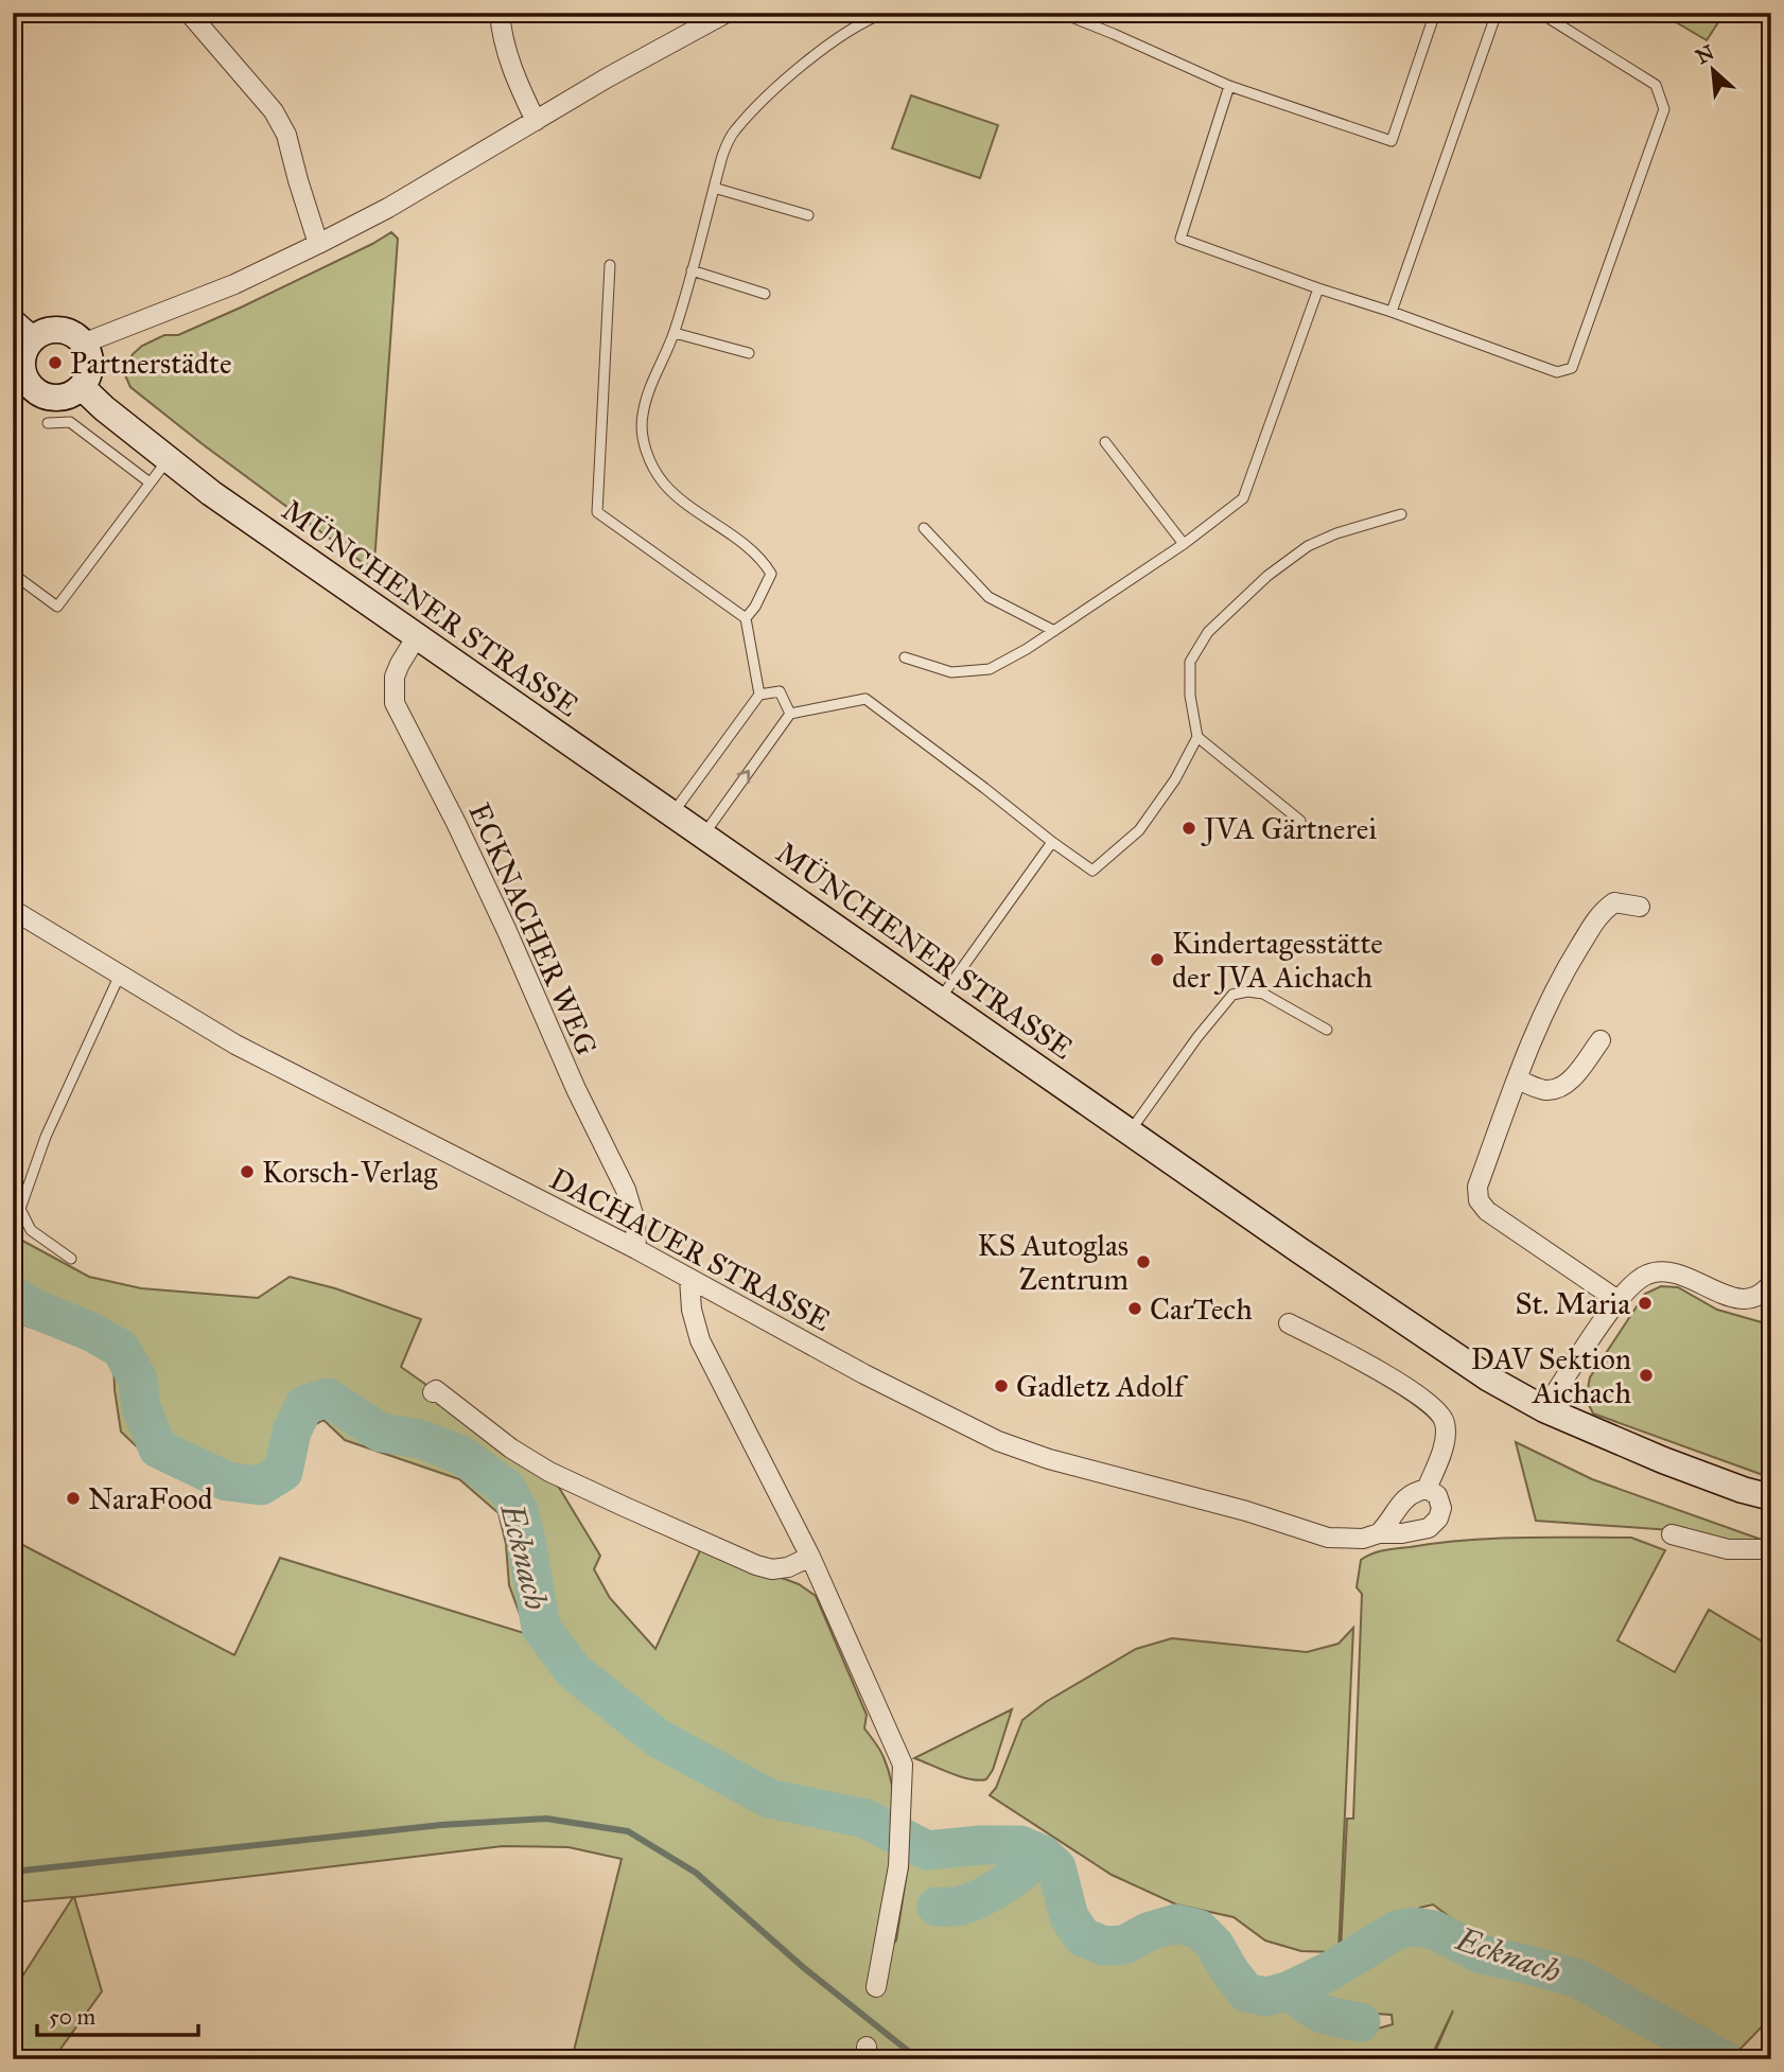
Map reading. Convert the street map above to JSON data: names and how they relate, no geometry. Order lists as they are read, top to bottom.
{
  "streets": {
    "main road": ["MÜNCHENER STRASSE"],
    "street": ["ECKNACHER WEG", "DACHAUER STRASSE"]
  },
  "crossings": [
    ["MÜNCHENER STRASSE", "ECKNACHER WEG"],
    ["ECKNACHER WEG", "DACHAUER STRASSE"]
  ],
  "water": ["Ecknach"],
  "places": [
    "Partnerstädte",
    "JVA Gärtnerei",
    "Kindertagesstätte der JVA Aichach",
    "Korsch-Verlag",
    "KS Autoglas Zentrum",
    "St. Maria",
    "CarTech",
    "DAV Sektion Aichach",
    "Gadletz Adolf",
    "NaraFood"
  ],
  "scale_bar": "50 m",
  "north": "top left"
}
